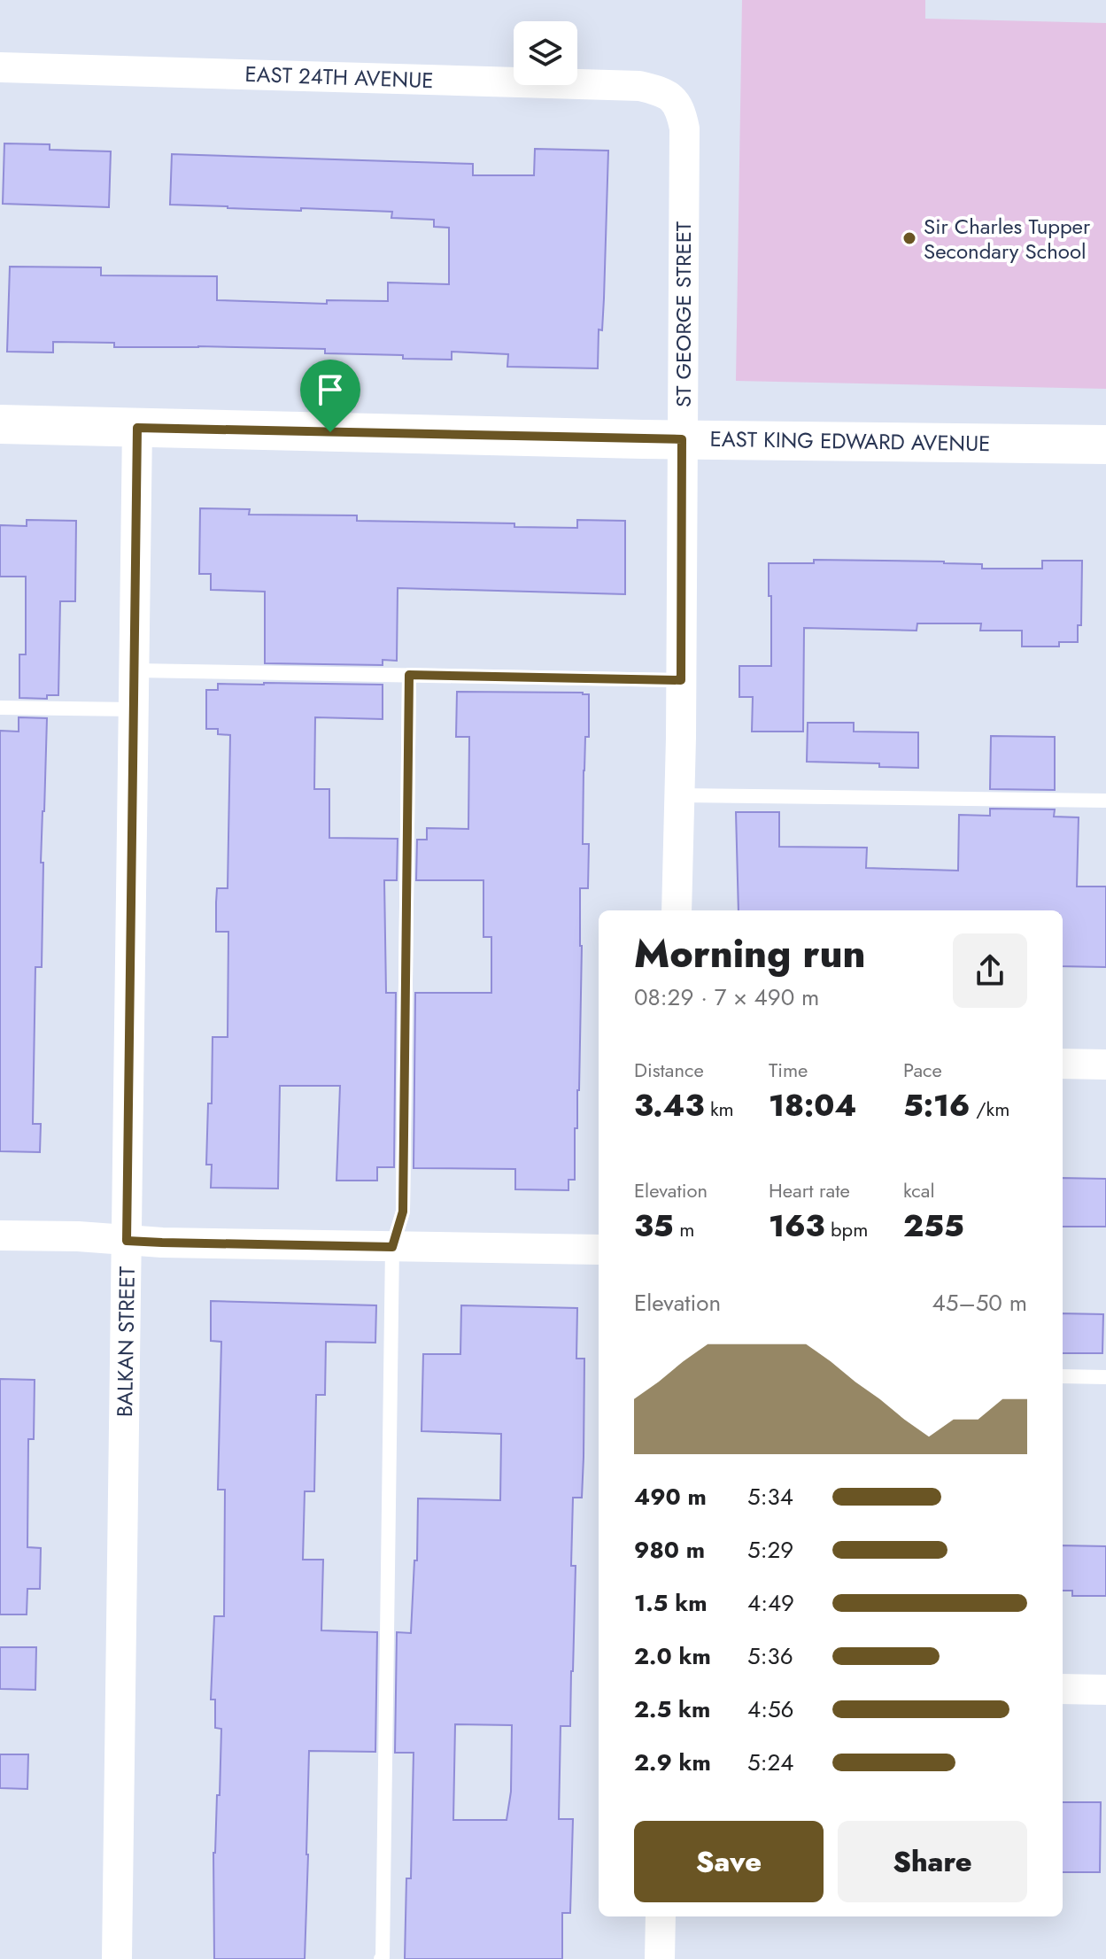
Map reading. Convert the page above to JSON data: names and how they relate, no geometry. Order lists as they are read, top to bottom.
{
  "streets": {
    "main road": ["EAST KING EDWARD AVENUE"],
    "street": ["EAST 24TH AVENUE", "ST GEORGE STREET", "BALKAN STREET"]
  },
  "crossings": [
    ["EAST 24TH AVENUE", "ST GEORGE STREET"],
    ["ST GEORGE STREET", "EAST KING EDWARD AVENUE"],
    ["EAST KING EDWARD AVENUE", "BALKAN STREET"]
  ],
  "places": ["Sir Charles Tupper Secondary School"],
  "page": {
    "heading": ["Morning run", "08:29 · 7 × 490 m"],
    "stats": [
      ["Distance", "3.43 km"],
      ["Time", "18:04"],
      ["Pace", "5:16 /km"],
      ["Elevation", "35 m"],
      ["Heart rate", "163 bpm"],
      ["kcal", "255"]
    ],
    "chart": ["Elevation", "45–50 m"],
    "list": [
      {
        "name": "490 m",
        "note": "5:34"
      },
      {
        "name": "980 m",
        "note": "5:29"
      },
      {
        "name": "1.5 km",
        "note": "4:49"
      },
      {
        "name": "2.0 km",
        "note": "5:36"
      },
      {
        "name": "2.5 km",
        "note": "4:56"
      },
      {
        "name": "2.9 km",
        "note": "5:24"
      }
    ],
    "buttons": ["Save", "Share"]
  }
}
